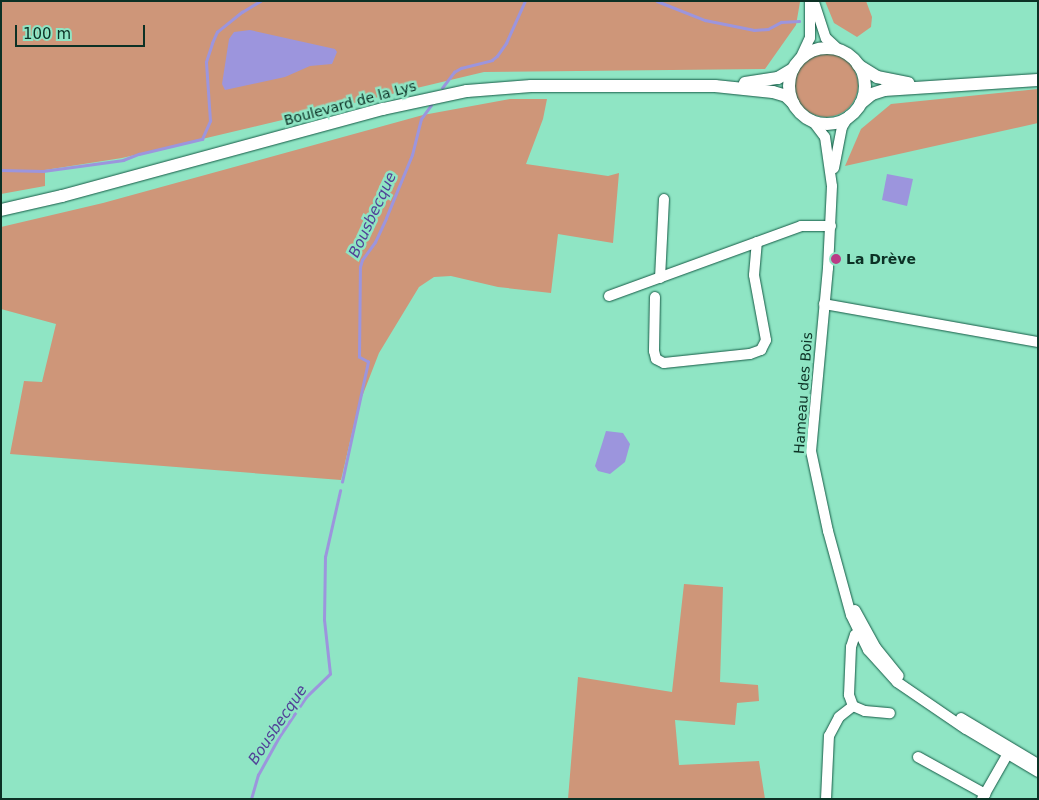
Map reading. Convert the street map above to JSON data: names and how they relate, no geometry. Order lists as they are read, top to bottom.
{
  "streets": {
    "main road": ["Boulevard de la Lys"],
    "street": ["Hameau des Bois"]
  },
  "crossings": [
    ["Boulevard de la Lys", "Hameau des Bois"]
  ],
  "water": ["Bousbecque"],
  "places": ["La Drève"],
  "scale_bar": "100 m"
}
